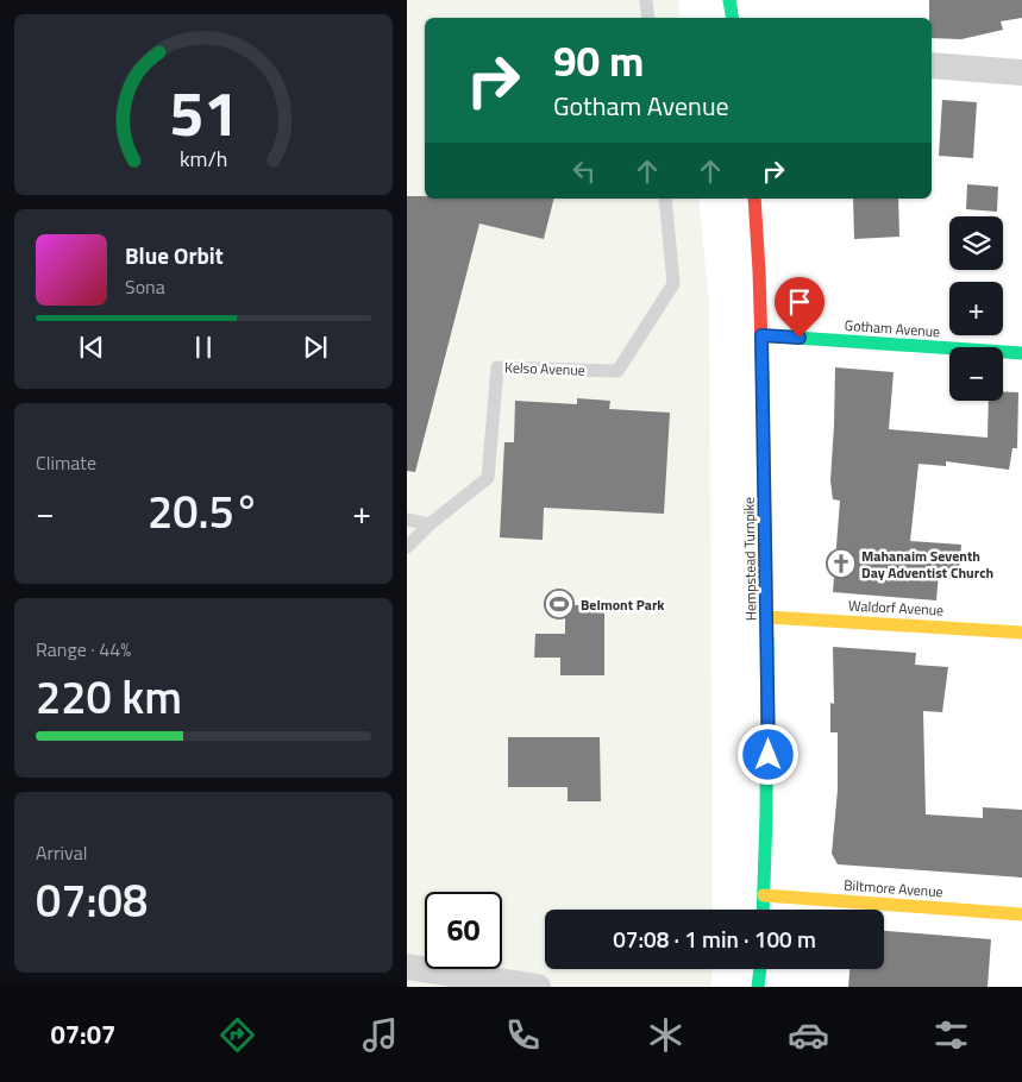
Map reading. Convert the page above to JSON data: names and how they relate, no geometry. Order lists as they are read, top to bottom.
{
  "streets": {
    "main road": [
      "Gotham Avenue",
      "Hempstead Turnpike",
      "Waldorf Avenue",
      "Biltmore Avenue"
    ],
    "lane": ["Kelso Avenue"]
  },
  "crossings": [
    ["Gotham Avenue", "Hempstead Turnpike"],
    ["Hempstead Turnpike", "Waldorf Avenue"],
    ["Hempstead Turnpike", "Biltmore Avenue"]
  ],
  "places": {
    "church": ["Mahanaim Seventh Day Adventist Church"],
    "sports": ["Belmont Park"]
  },
  "page": {
    "turn": ["90 m", "Gotham Avenue"],
    "map_buttons": ["+", "−"],
    "song": ["Blue Orbit", "Sona"],
    "tile": [
      "Climate",
      ["Range · 44%", "220 km"],
      ["Arrival", "07:08"]
    ],
    "heat": ["−", "20.5°", "+"],
    "limit": "60",
    "trip": "07:08 · 1 min · 100 m",
    "tabs": "07:07",
    "gauge": ["51", "km/h"]
  }
}
